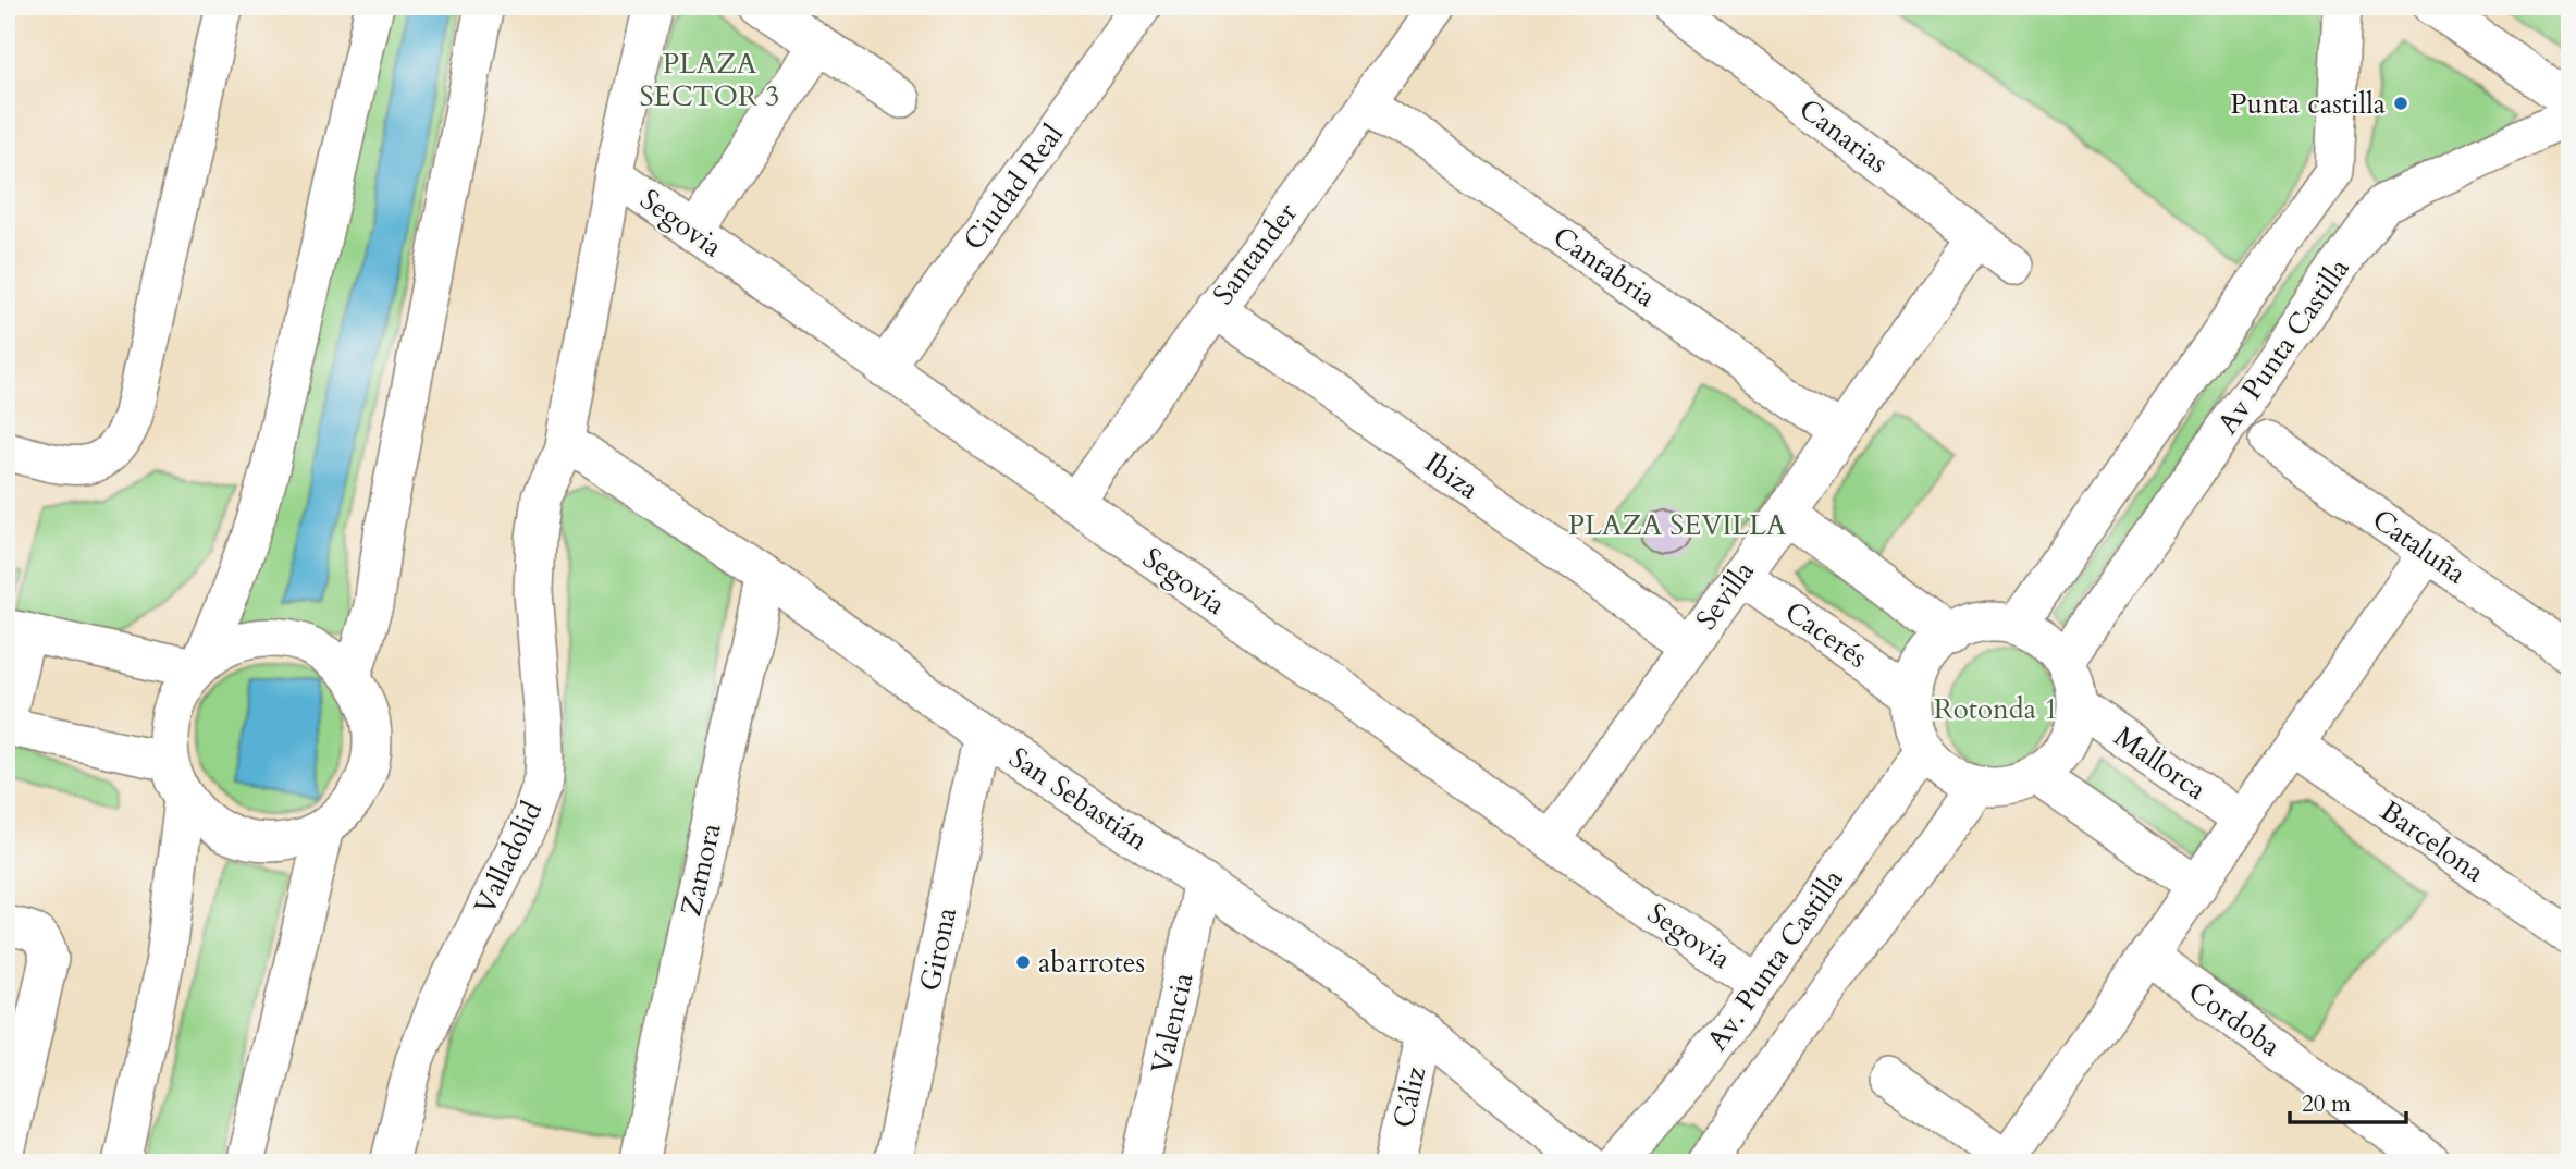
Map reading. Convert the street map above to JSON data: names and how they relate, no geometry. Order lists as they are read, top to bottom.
{
  "streets": {
    "street": [
      "Canarias",
      "Ciudad Real",
      "Segovia",
      "Santander",
      "Cantabria",
      "Av Punta Castilla",
      "Ibiza",
      "Cataluña",
      "Sevilla",
      "Cacerés",
      "Mallorca",
      "San Sebastián",
      "Barcelona",
      "Valladolid",
      "Zamora",
      "Girona",
      "Av. Punta Castilla",
      "Cordoba",
      "Valencia",
      "Cáliz"
    ]
  },
  "crossings": [
    ["Canarias", "Sevilla"],
    ["Ciudad Real", "Segovia"],
    ["Segovia", "Santander"],
    ["Segovia", "Sevilla"],
    ["Segovia", "Valladolid"],
    ["Segovia", "Av. Punta Castilla"],
    ["Santander", "Cantabria"],
    ["Santander", "Ibiza"],
    ["Cantabria", "Sevilla"],
    ["Av Punta Castilla", "Cacerés"],
    ["Av Punta Castilla", "Mallorca"],
    ["Av Punta Castilla", "Av. Punta Castilla"],
    ["Ibiza", "Sevilla"],
    ["Sevilla", "Cacerés"],
    ["Cacerés", "Mallorca"],
    ["Cacerés", "Av. Punta Castilla"],
    ["Mallorca", "Av. Punta Castilla"],
    ["San Sebastián", "Valladolid"],
    ["San Sebastián", "Zamora"],
    ["San Sebastián", "Girona"],
    ["San Sebastián", "Valencia"],
    ["San Sebastián", "Cáliz"]
  ],
  "parks": ["PLAZA SECTOR 3", "PLAZA SEVILLA", "Rotonda 1"],
  "places": ["Punta castilla", "abarrotes"],
  "scale_bar": "20 m"
}
